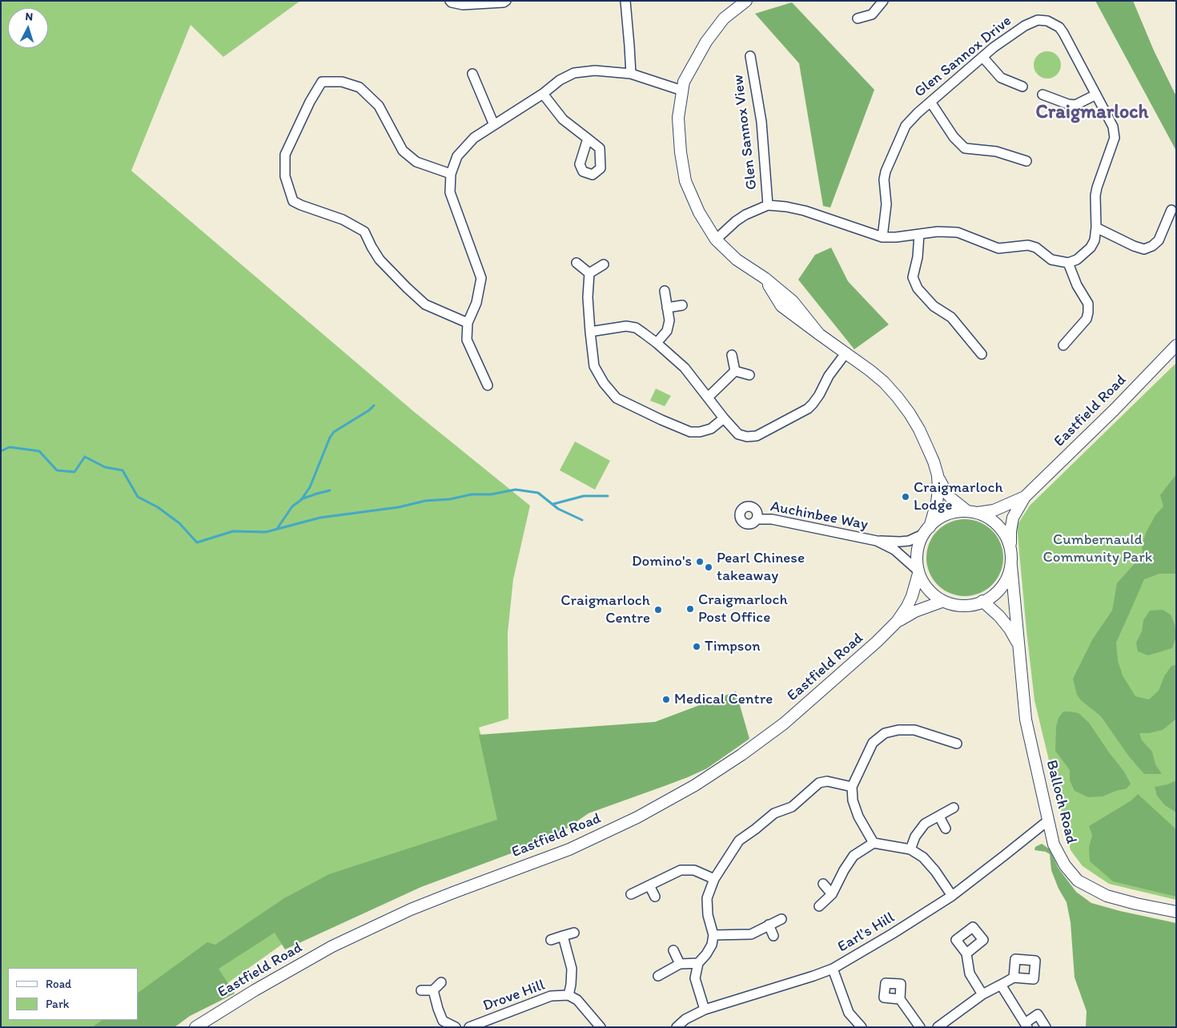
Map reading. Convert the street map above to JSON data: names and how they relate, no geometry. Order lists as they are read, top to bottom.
{
  "streets": {
    "street": [
      "Glen Sannox Drive",
      "Glen Sannox View",
      "Eastfield Road",
      "Auchinbee Way",
      "Balloch Road",
      "Earl's Hill",
      "Drove Hill"
    ]
  },
  "crossings": [
    ["Eastfield Road", "Auchinbee Way"],
    ["Eastfield Road", "Balloch Road"],
    ["Auchinbee Way", "Balloch Road"],
    ["Balloch Road", "Earl's Hill"]
  ],
  "districts": ["Craigmarloch"],
  "parks": ["Cumbernauld Community Park"],
  "places": [
    "Craigmarloch Lodge",
    "Domino's",
    "Pearl Chinese takeaway",
    "Craigmarloch Post Office",
    "Craigmarloch Centre",
    "Timpson",
    "Medical Centre"
  ],
  "legend": ["Road", "Park"],
  "north": "top"
}
